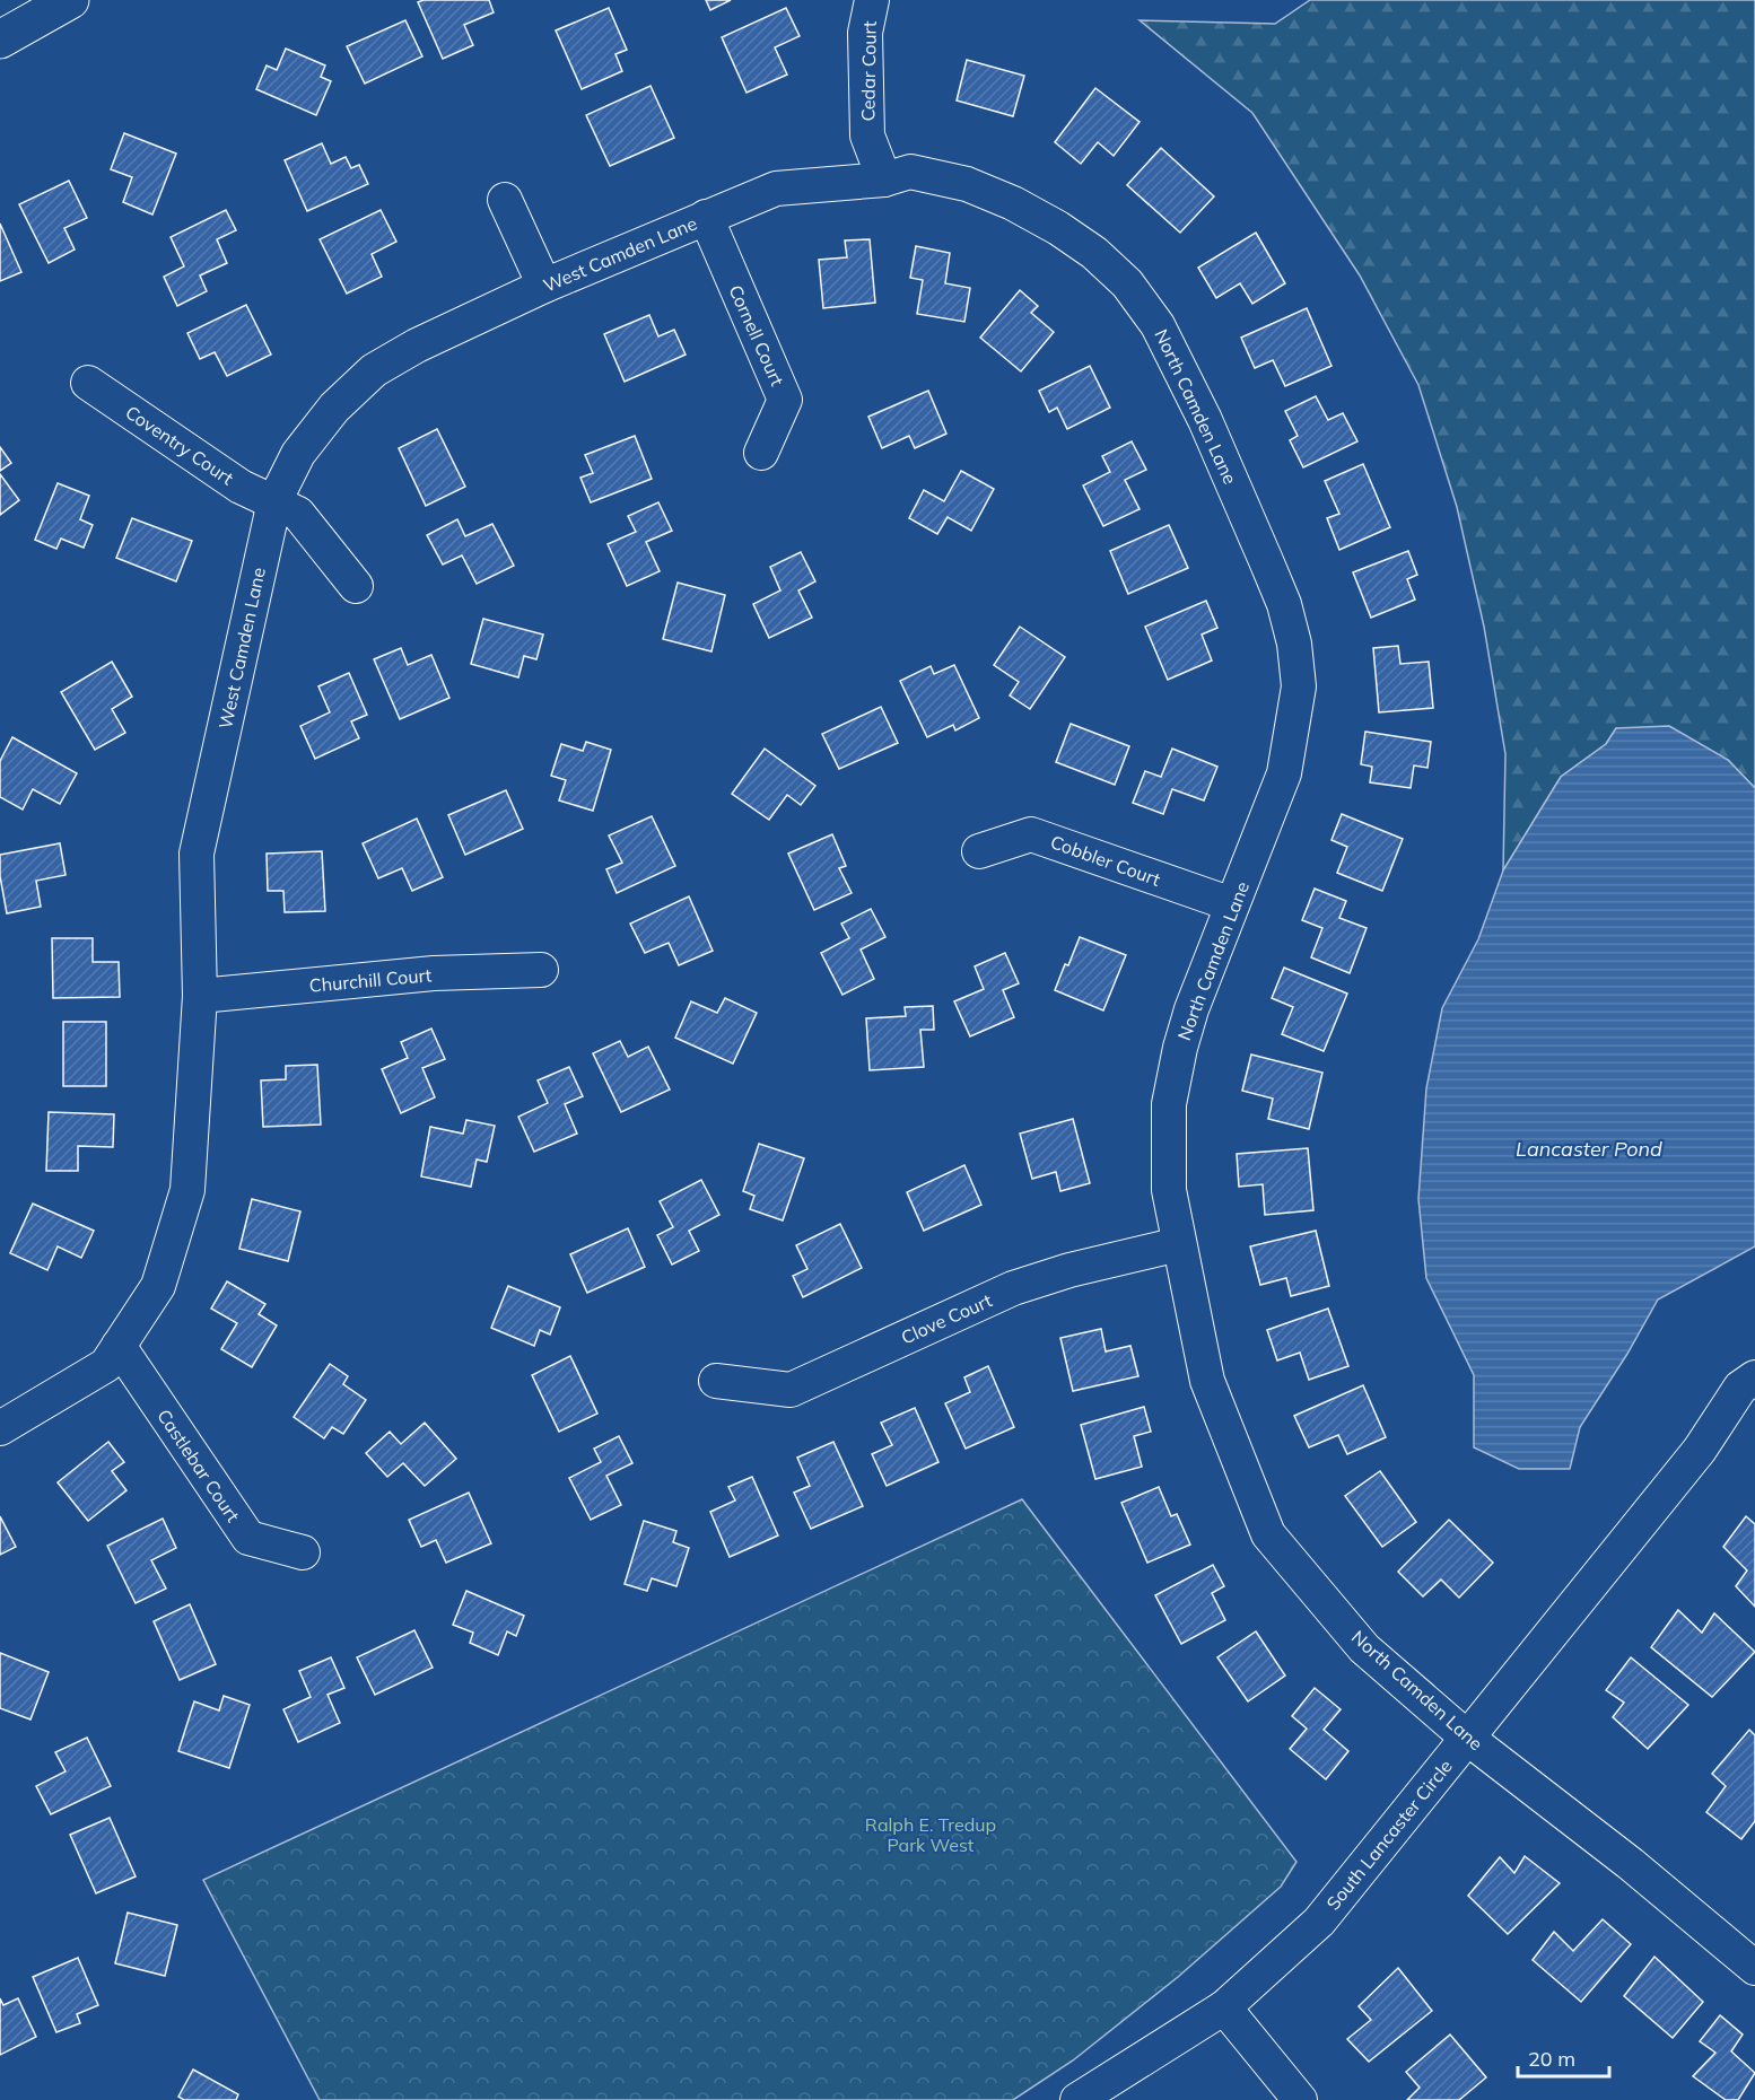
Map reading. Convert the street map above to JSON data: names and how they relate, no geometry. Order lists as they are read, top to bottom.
{
  "streets": {
    "street": [
      "Cedar Court",
      "West Camden Lane",
      "Cornell Court",
      "North Camden Lane",
      "Coventry Court",
      "Cobbler Court",
      "Churchill Court",
      "Clove Court",
      "Castlebar Court",
      "South Lancaster Circle"
    ]
  },
  "crossings": [
    ["Cedar Court", "West Camden Lane"],
    ["Cedar Court", "North Camden Lane"],
    ["West Camden Lane", "Cornell Court"],
    ["West Camden Lane", "North Camden Lane"],
    ["West Camden Lane", "Coventry Court"],
    ["West Camden Lane", "Churchill Court"],
    ["West Camden Lane", "Castlebar Court"],
    ["North Camden Lane", "Cobbler Court"],
    ["North Camden Lane", "Clove Court"],
    ["North Camden Lane", "South Lancaster Circle"]
  ],
  "water": ["Lancaster Pond"],
  "parks": ["Ralph E. Tredup Park West"],
  "scale_bar": "20 m"
}
